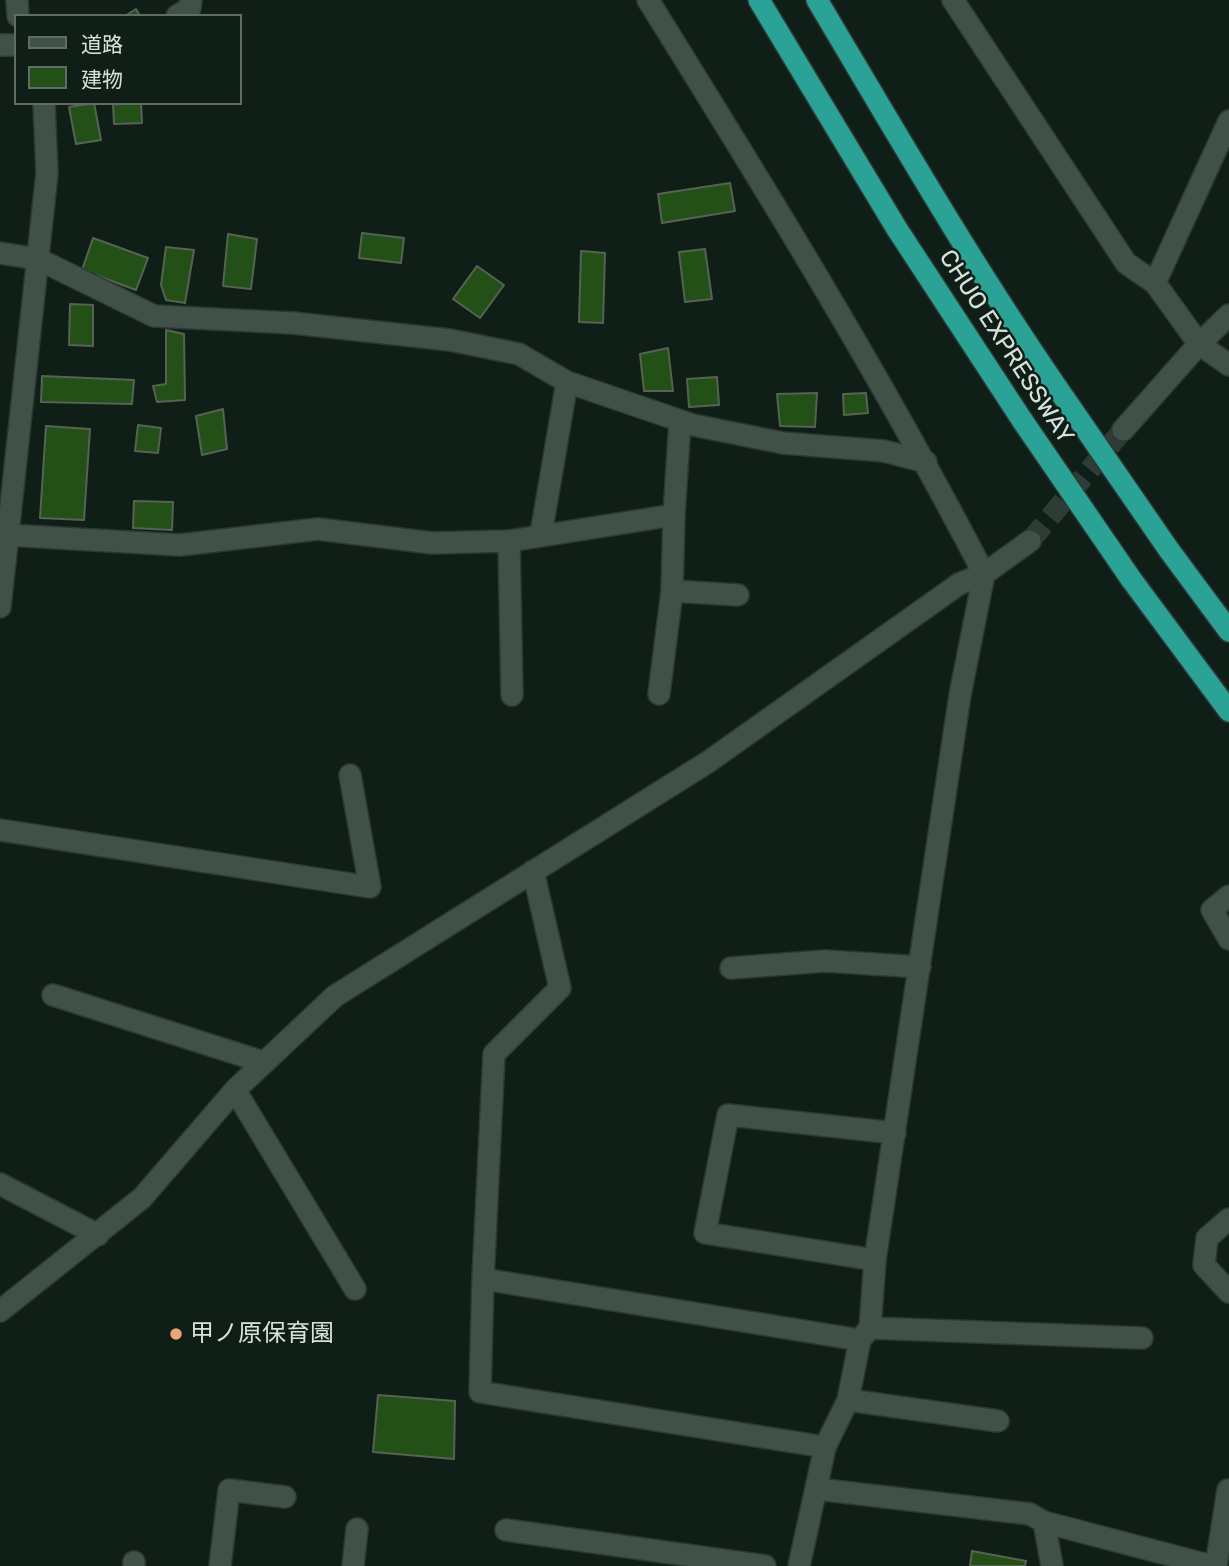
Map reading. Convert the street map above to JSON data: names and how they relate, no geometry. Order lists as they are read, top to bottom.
{
  "streets": {
    "highway": ["CHUO EXPRESSWAY"]
  },
  "places": ["甲ノ原保育園"],
  "legend": ["道路", "建物"]
}
